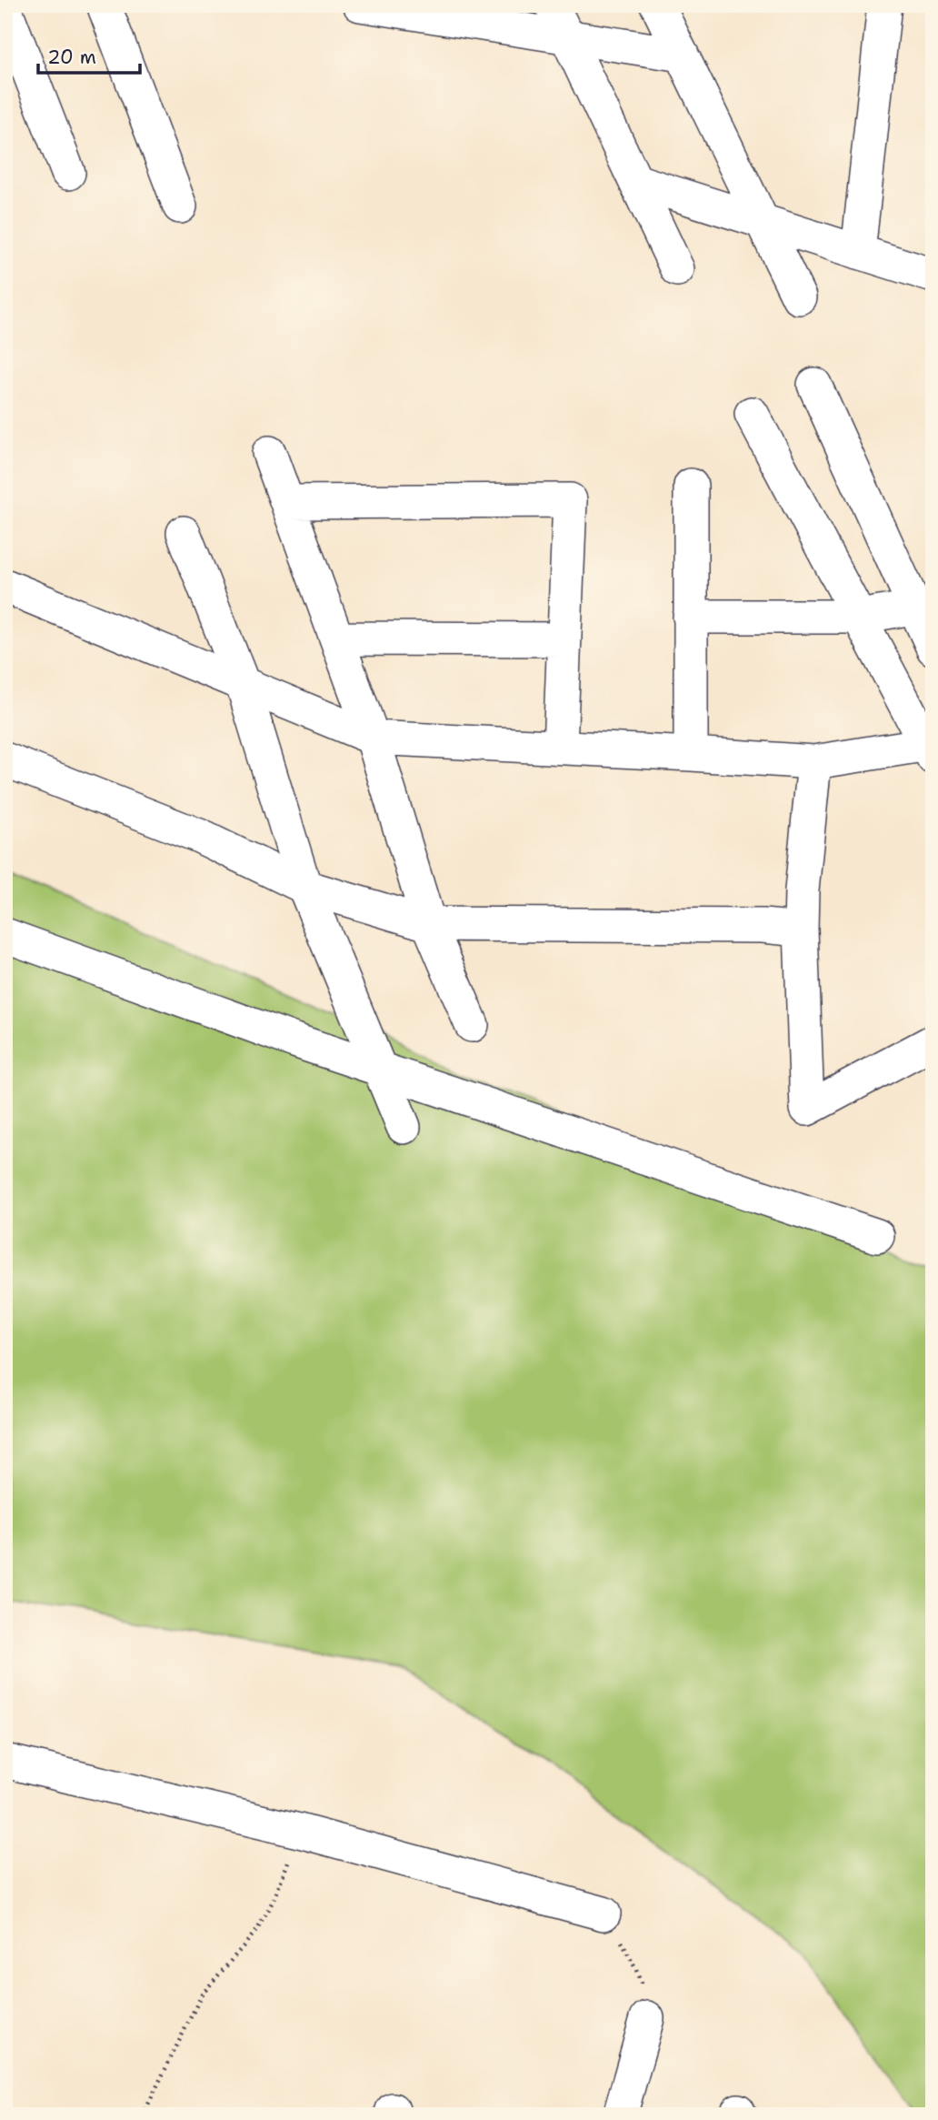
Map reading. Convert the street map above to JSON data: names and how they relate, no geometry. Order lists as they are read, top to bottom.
{
  "scale_bar": "20 m"
}
